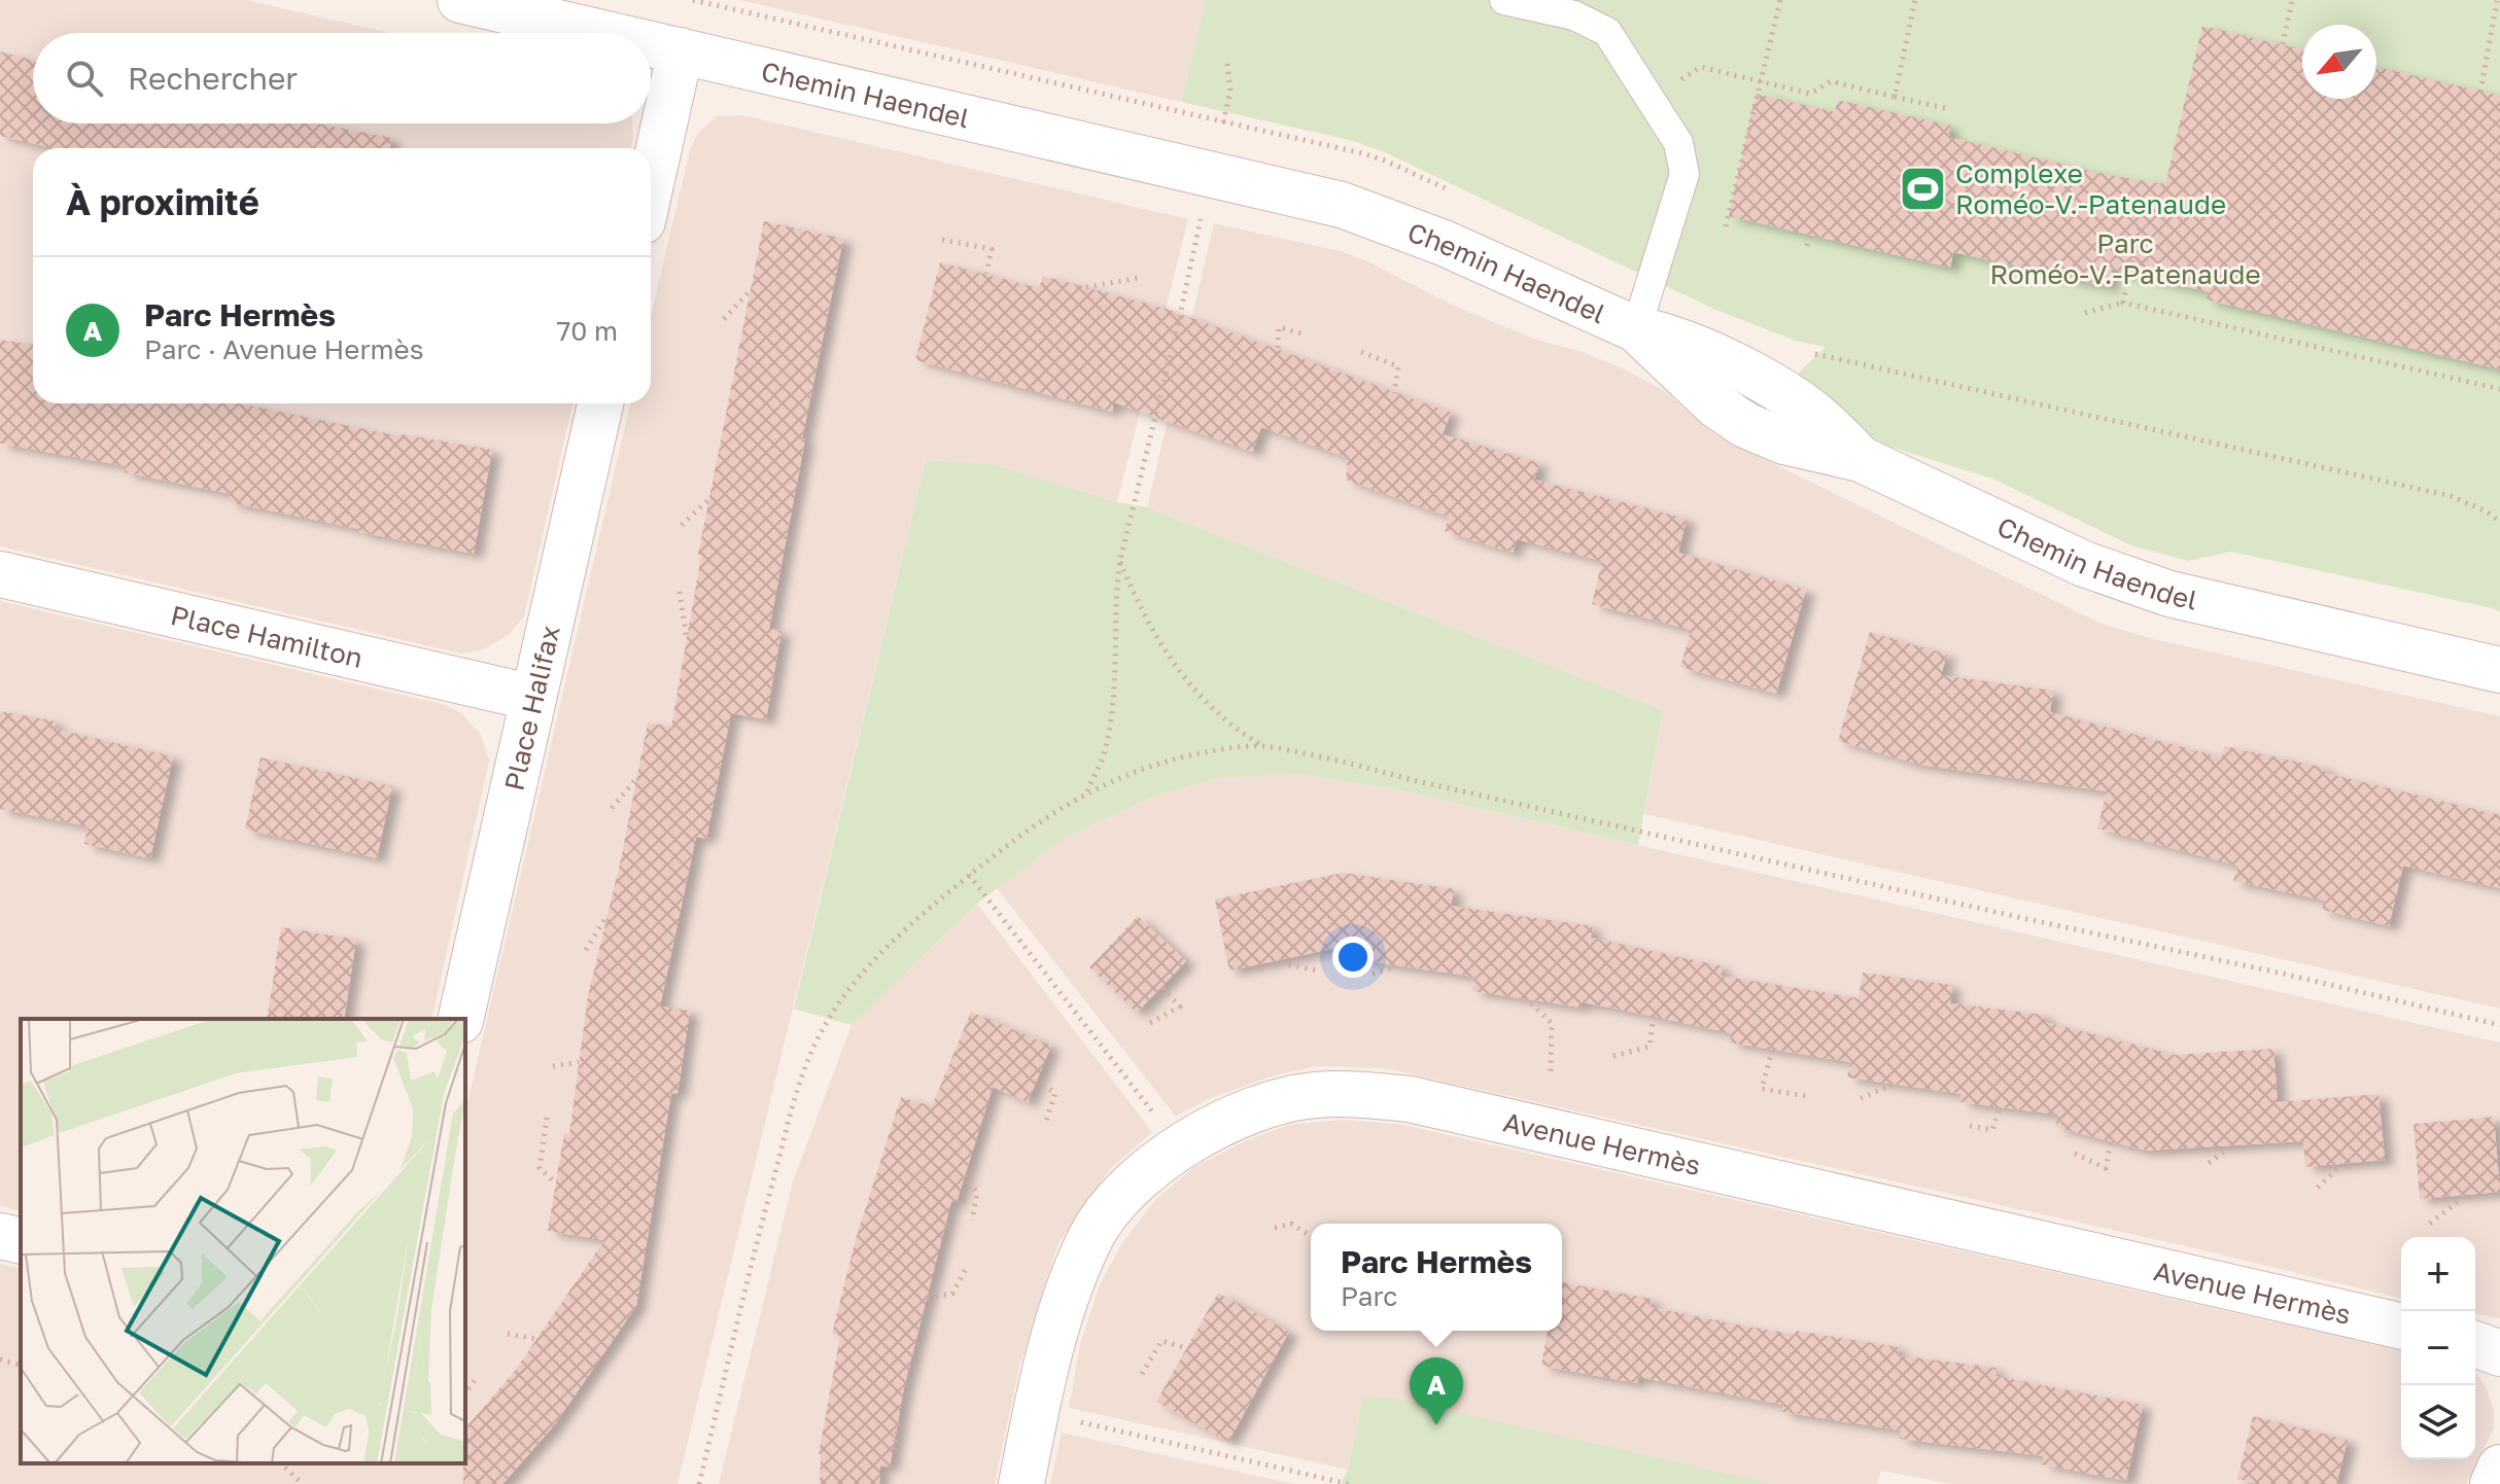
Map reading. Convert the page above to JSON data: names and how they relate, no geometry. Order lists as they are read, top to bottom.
{
  "streets": {
    "street": [
      "Chemin Haendel",
      "Place Hamilton",
      "Place Halifax",
      "Avenue Hermès"
    ]
  },
  "crossings": [
    ["Place Hamilton", "Place Halifax"]
  ],
  "parks": ["Parc Roméo-V.-Patenaude"],
  "places": {
    "sports": ["Complexe Roméo-V.-Patenaude"]
  },
  "north": "bottom left",
  "page": {
    "search": "Rechercher",
    "heading": "À proximité",
    "list": [
      {
        "mark": "A",
        "name": "Parc Hermès",
        "note": "Parc · Avenue Hermès",
        "value": "70 m"
      }
    ],
    "popup": ["Parc Hermès", "Parc"],
    "map_buttons": ["+", "−"],
    "pins": "A"
  }
}
